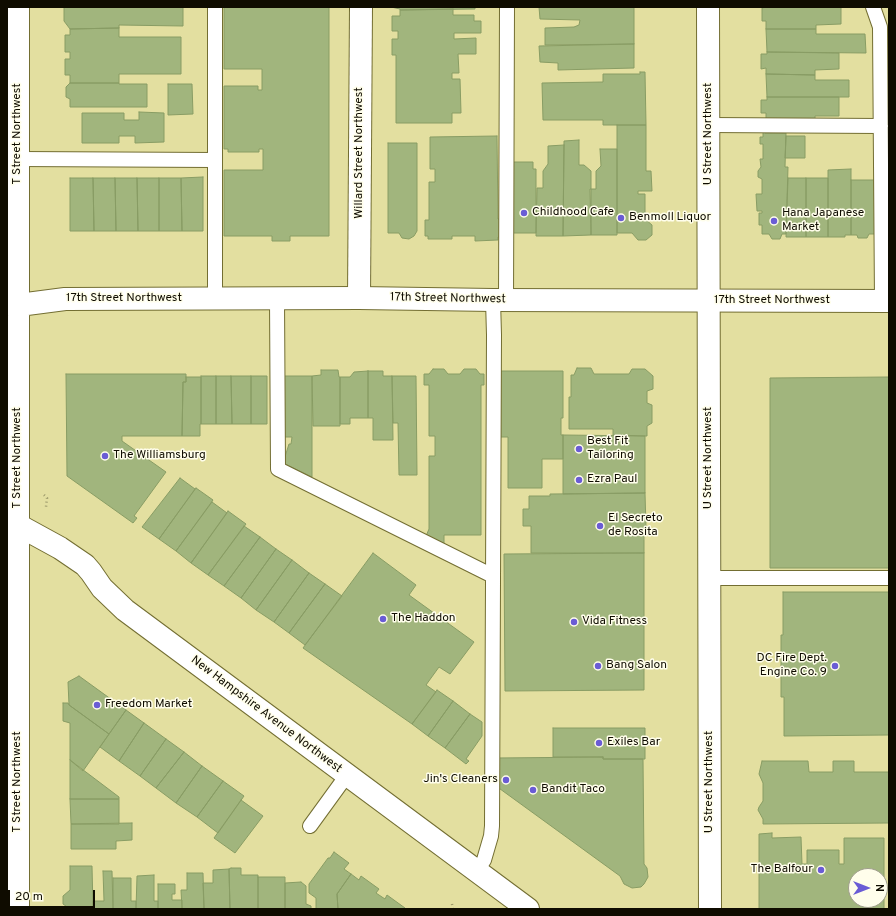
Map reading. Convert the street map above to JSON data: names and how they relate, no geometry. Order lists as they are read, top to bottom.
{
  "streets": {
    "main road": [
      "T Street Northwest",
      "U Street Northwest",
      "Willard Street Northwest",
      "17th Street Northwest",
      "New Hampshire Avenue Northwest"
    ]
  },
  "crossings": [
    ["T Street Northwest", "17th Street Northwest"],
    ["T Street Northwest", "New Hampshire Avenue Northwest"],
    ["U Street Northwest", "17th Street Northwest"],
    ["Willard Street Northwest", "17th Street Northwest"]
  ],
  "places": [
    "Childhood Cafe",
    "Benmoll Liquor",
    "Hana Japanese Market",
    "Best Fit Tailoring",
    "The Williamsburg",
    "Ezra Paul",
    "El Secreto de Rosita",
    "The Haddon",
    "Vida Fitness",
    "Bang Salon",
    "DC Fire Dept. Engine Co. 9",
    "Freedom Market",
    "Exiles Bar",
    "Jin's Cleaners",
    "Bandit Taco",
    "The Balfour"
  ],
  "scale_bar": "20 m",
  "north": "right"
}
